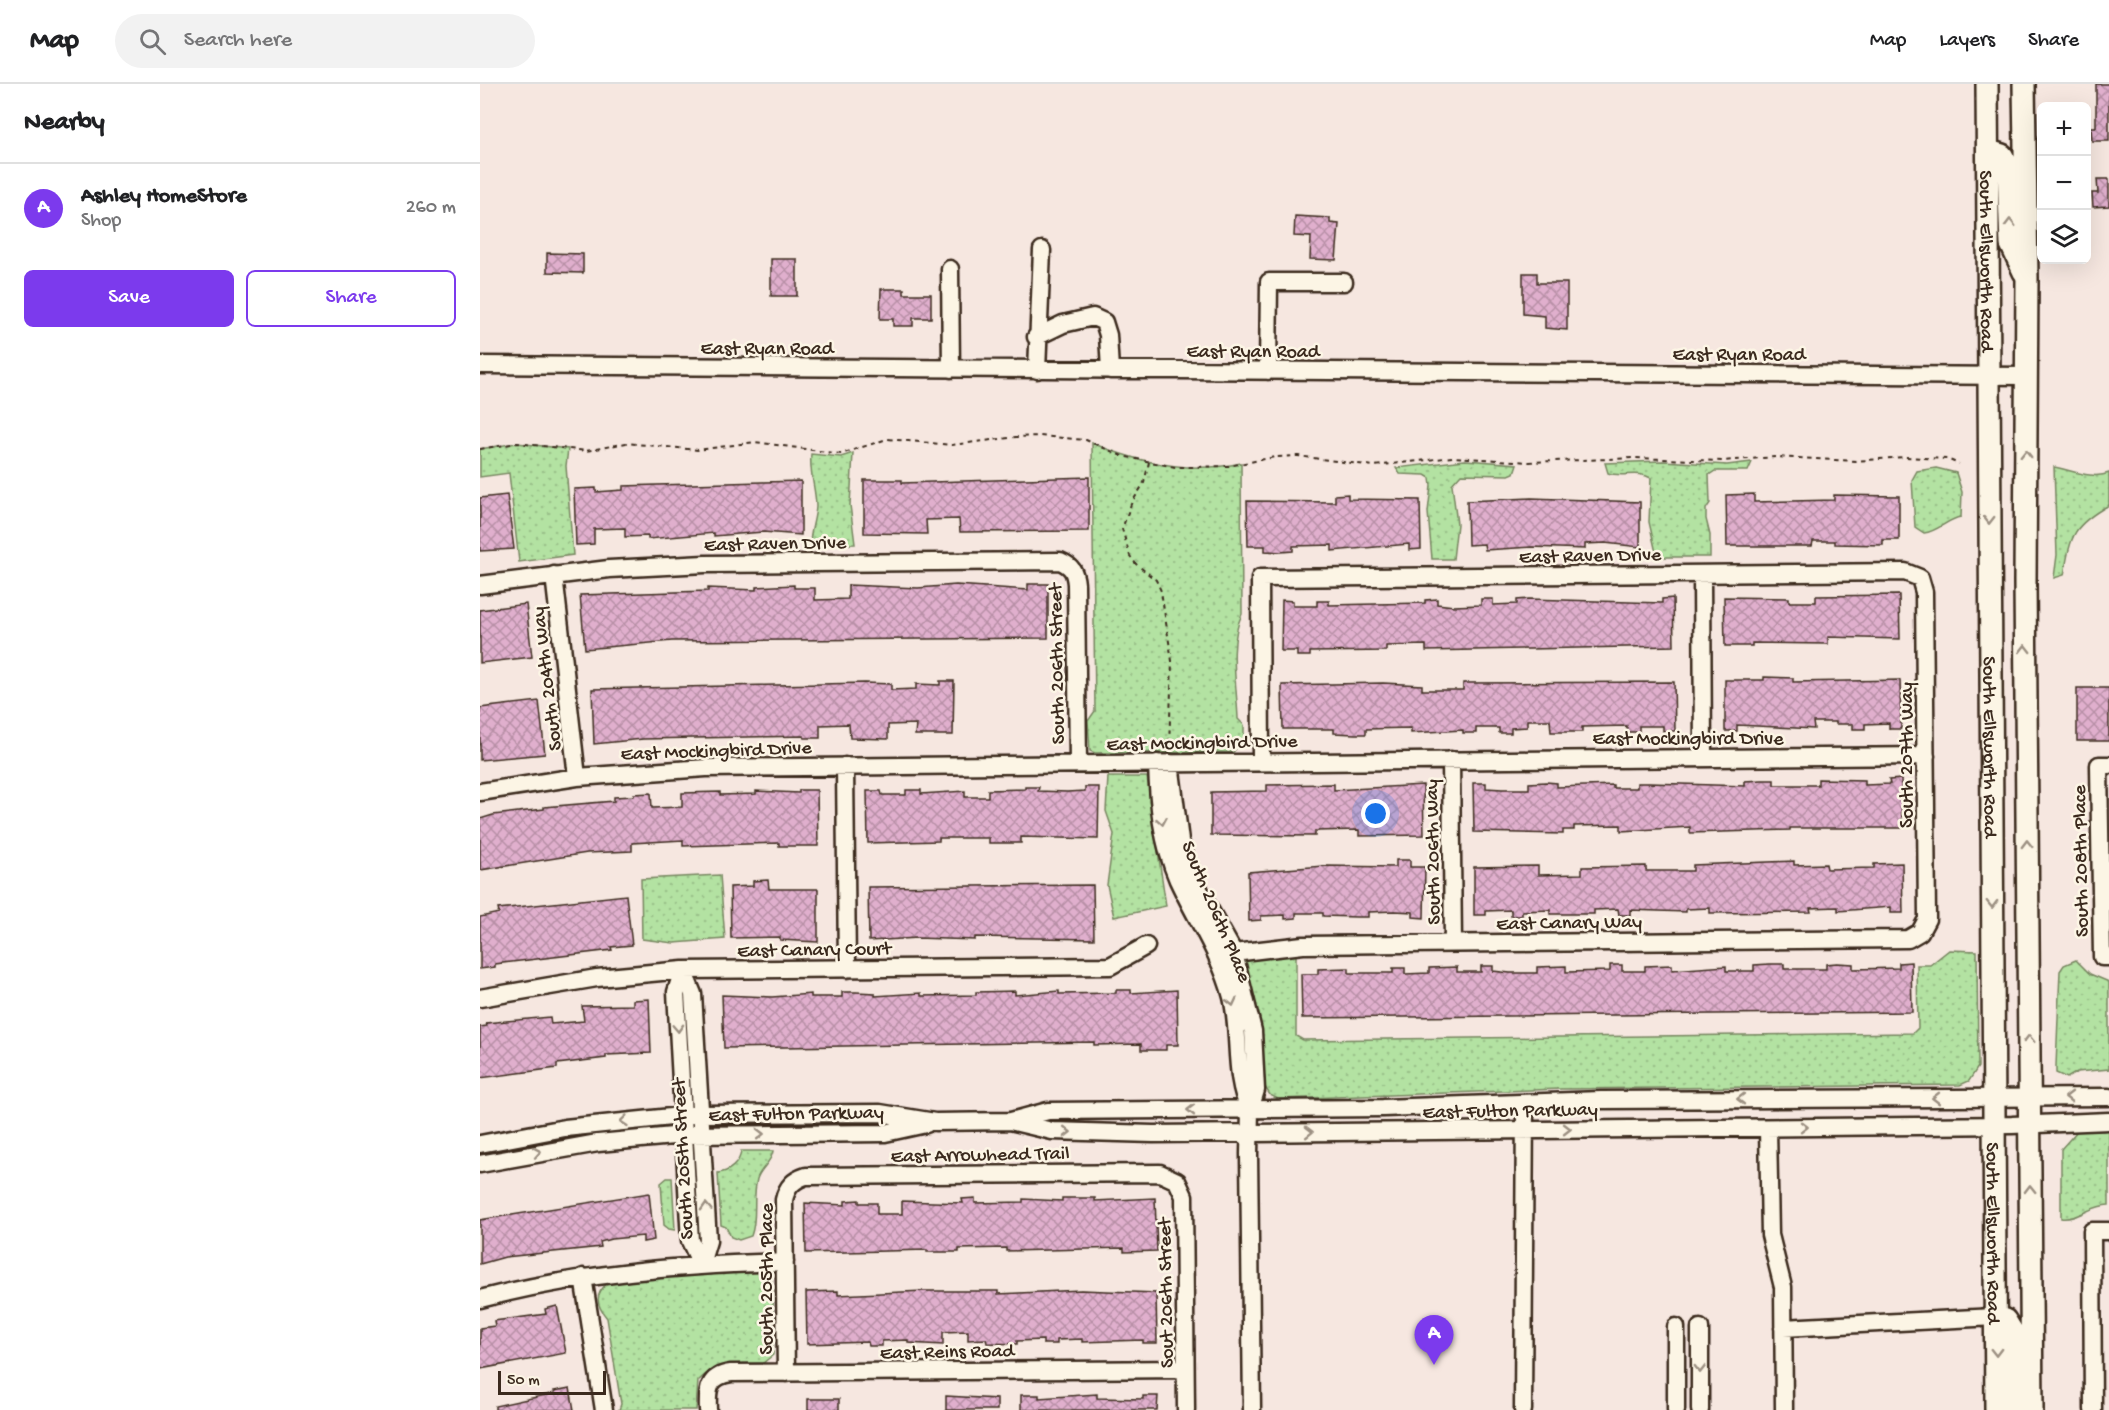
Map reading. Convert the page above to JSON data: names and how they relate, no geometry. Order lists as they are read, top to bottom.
{
  "streets": {
    "main road": ["South Ellsworth Road"],
    "street": [
      "East Ryan Road",
      "East Raven Drive",
      "South 206th Street",
      "South 204th Way",
      "East Mockingbird Drive",
      "South 207th Way",
      "South 206th Way",
      "South 208th Place",
      "South 206th Place",
      "East Canary Way",
      "East Canary Court",
      "East Fulton Parkway",
      "East Arrowhead Trail",
      "South 205th Street",
      "South 205th Place",
      "Sout 206th Street",
      "East Reins Road"
    ]
  },
  "crossings": [
    ["South Ellsworth Road", "East Ryan Road"],
    ["South Ellsworth Road", "East Fulton Parkway"],
    ["East Raven Drive", "South 206th Street"],
    ["East Raven Drive", "South 204th Way"],
    ["East Raven Drive", "East Mockingbird Drive"],
    ["East Raven Drive", "South 207th Way"],
    ["South 206th Street", "East Mockingbird Drive"],
    ["South 204th Way", "East Mockingbird Drive"],
    ["East Mockingbird Drive", "South 207th Way"],
    ["East Mockingbird Drive", "South 206th Way"],
    ["East Mockingbird Drive", "South 206th Place"],
    ["South 207th Way", "East Canary Way"],
    ["South 206th Way", "East Canary Way"],
    ["South 206th Place", "East Canary Way"],
    ["South 206th Place", "East Fulton Parkway"],
    ["East Canary Court", "South 205th Street"],
    ["East Fulton Parkway", "South 205th Street"],
    ["East Arrowhead Trail", "South 205th Place"],
    ["East Arrowhead Trail", "Sout 206th Street"],
    ["South 205th Place", "East Reins Road"],
    ["Sout 206th Street", "East Reins Road"]
  ],
  "scale_bar": "50 m",
  "page": {
    "header": "Map",
    "search": "Search here",
    "nav": ["Map", "Layers", "Share"],
    "heading": "Nearby",
    "map_buttons": ["+", "−"],
    "list": [
      {
        "mark": "A",
        "name": "Ashley HomeStore",
        "note": "Shop",
        "value": "260 m"
      }
    ],
    "buttons": ["Save", "Share"],
    "pins": "A",
    "scale": "50 m"
  }
}
